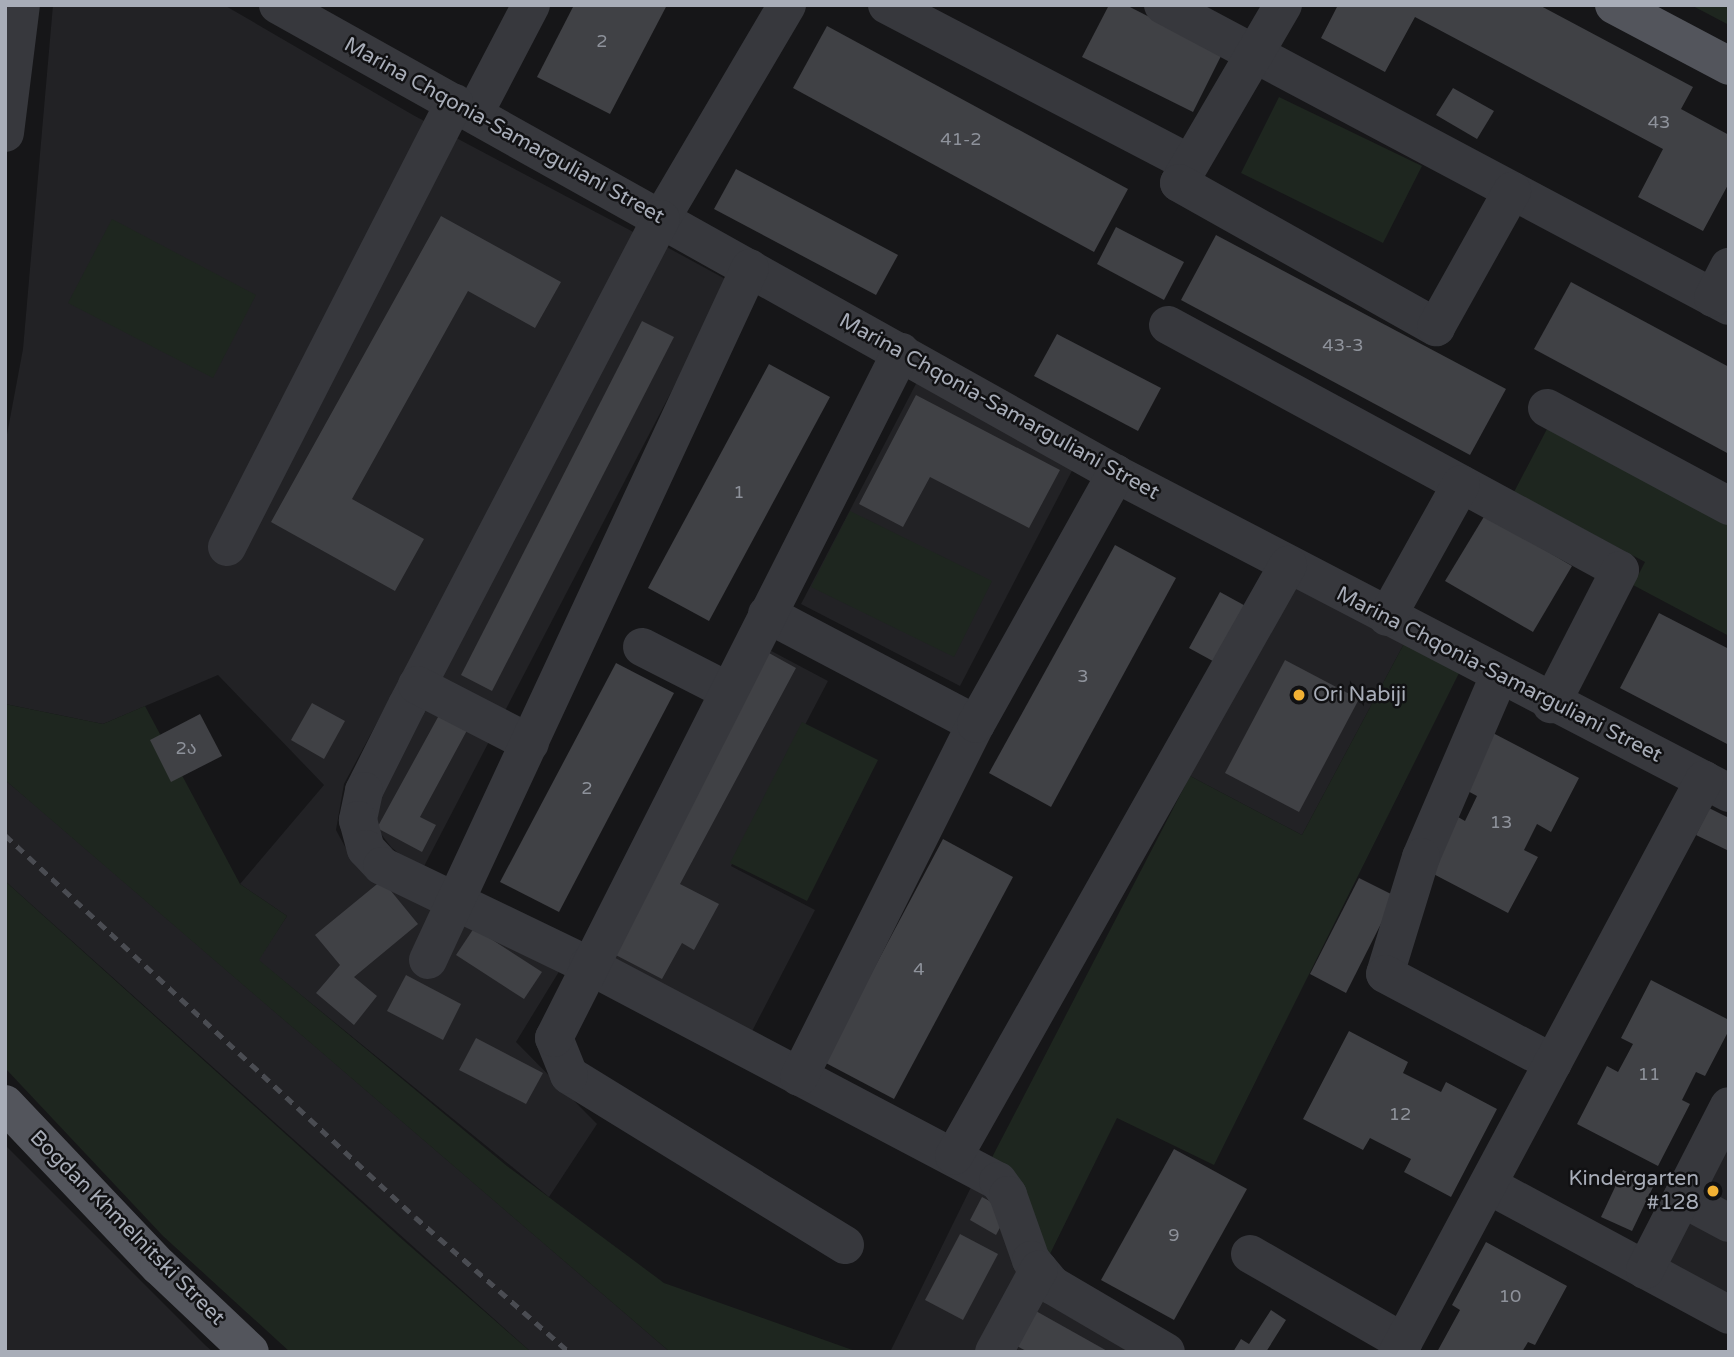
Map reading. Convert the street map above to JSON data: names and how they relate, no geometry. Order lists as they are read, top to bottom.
{
  "streets": {
    "main road": ["Bogdan Khmelnitski Street"],
    "street": ["Marina Chqonia-Samarguliani Street"]
  },
  "places": ["Ori Nabiji", "Kindergarten #128"],
  "house_numbers": [
    "2",
    "43",
    "41-2",
    "43-3",
    "1",
    "3",
    "2ა",
    "2",
    "13",
    "4",
    "11",
    "12",
    "9",
    "10"
  ]
}
